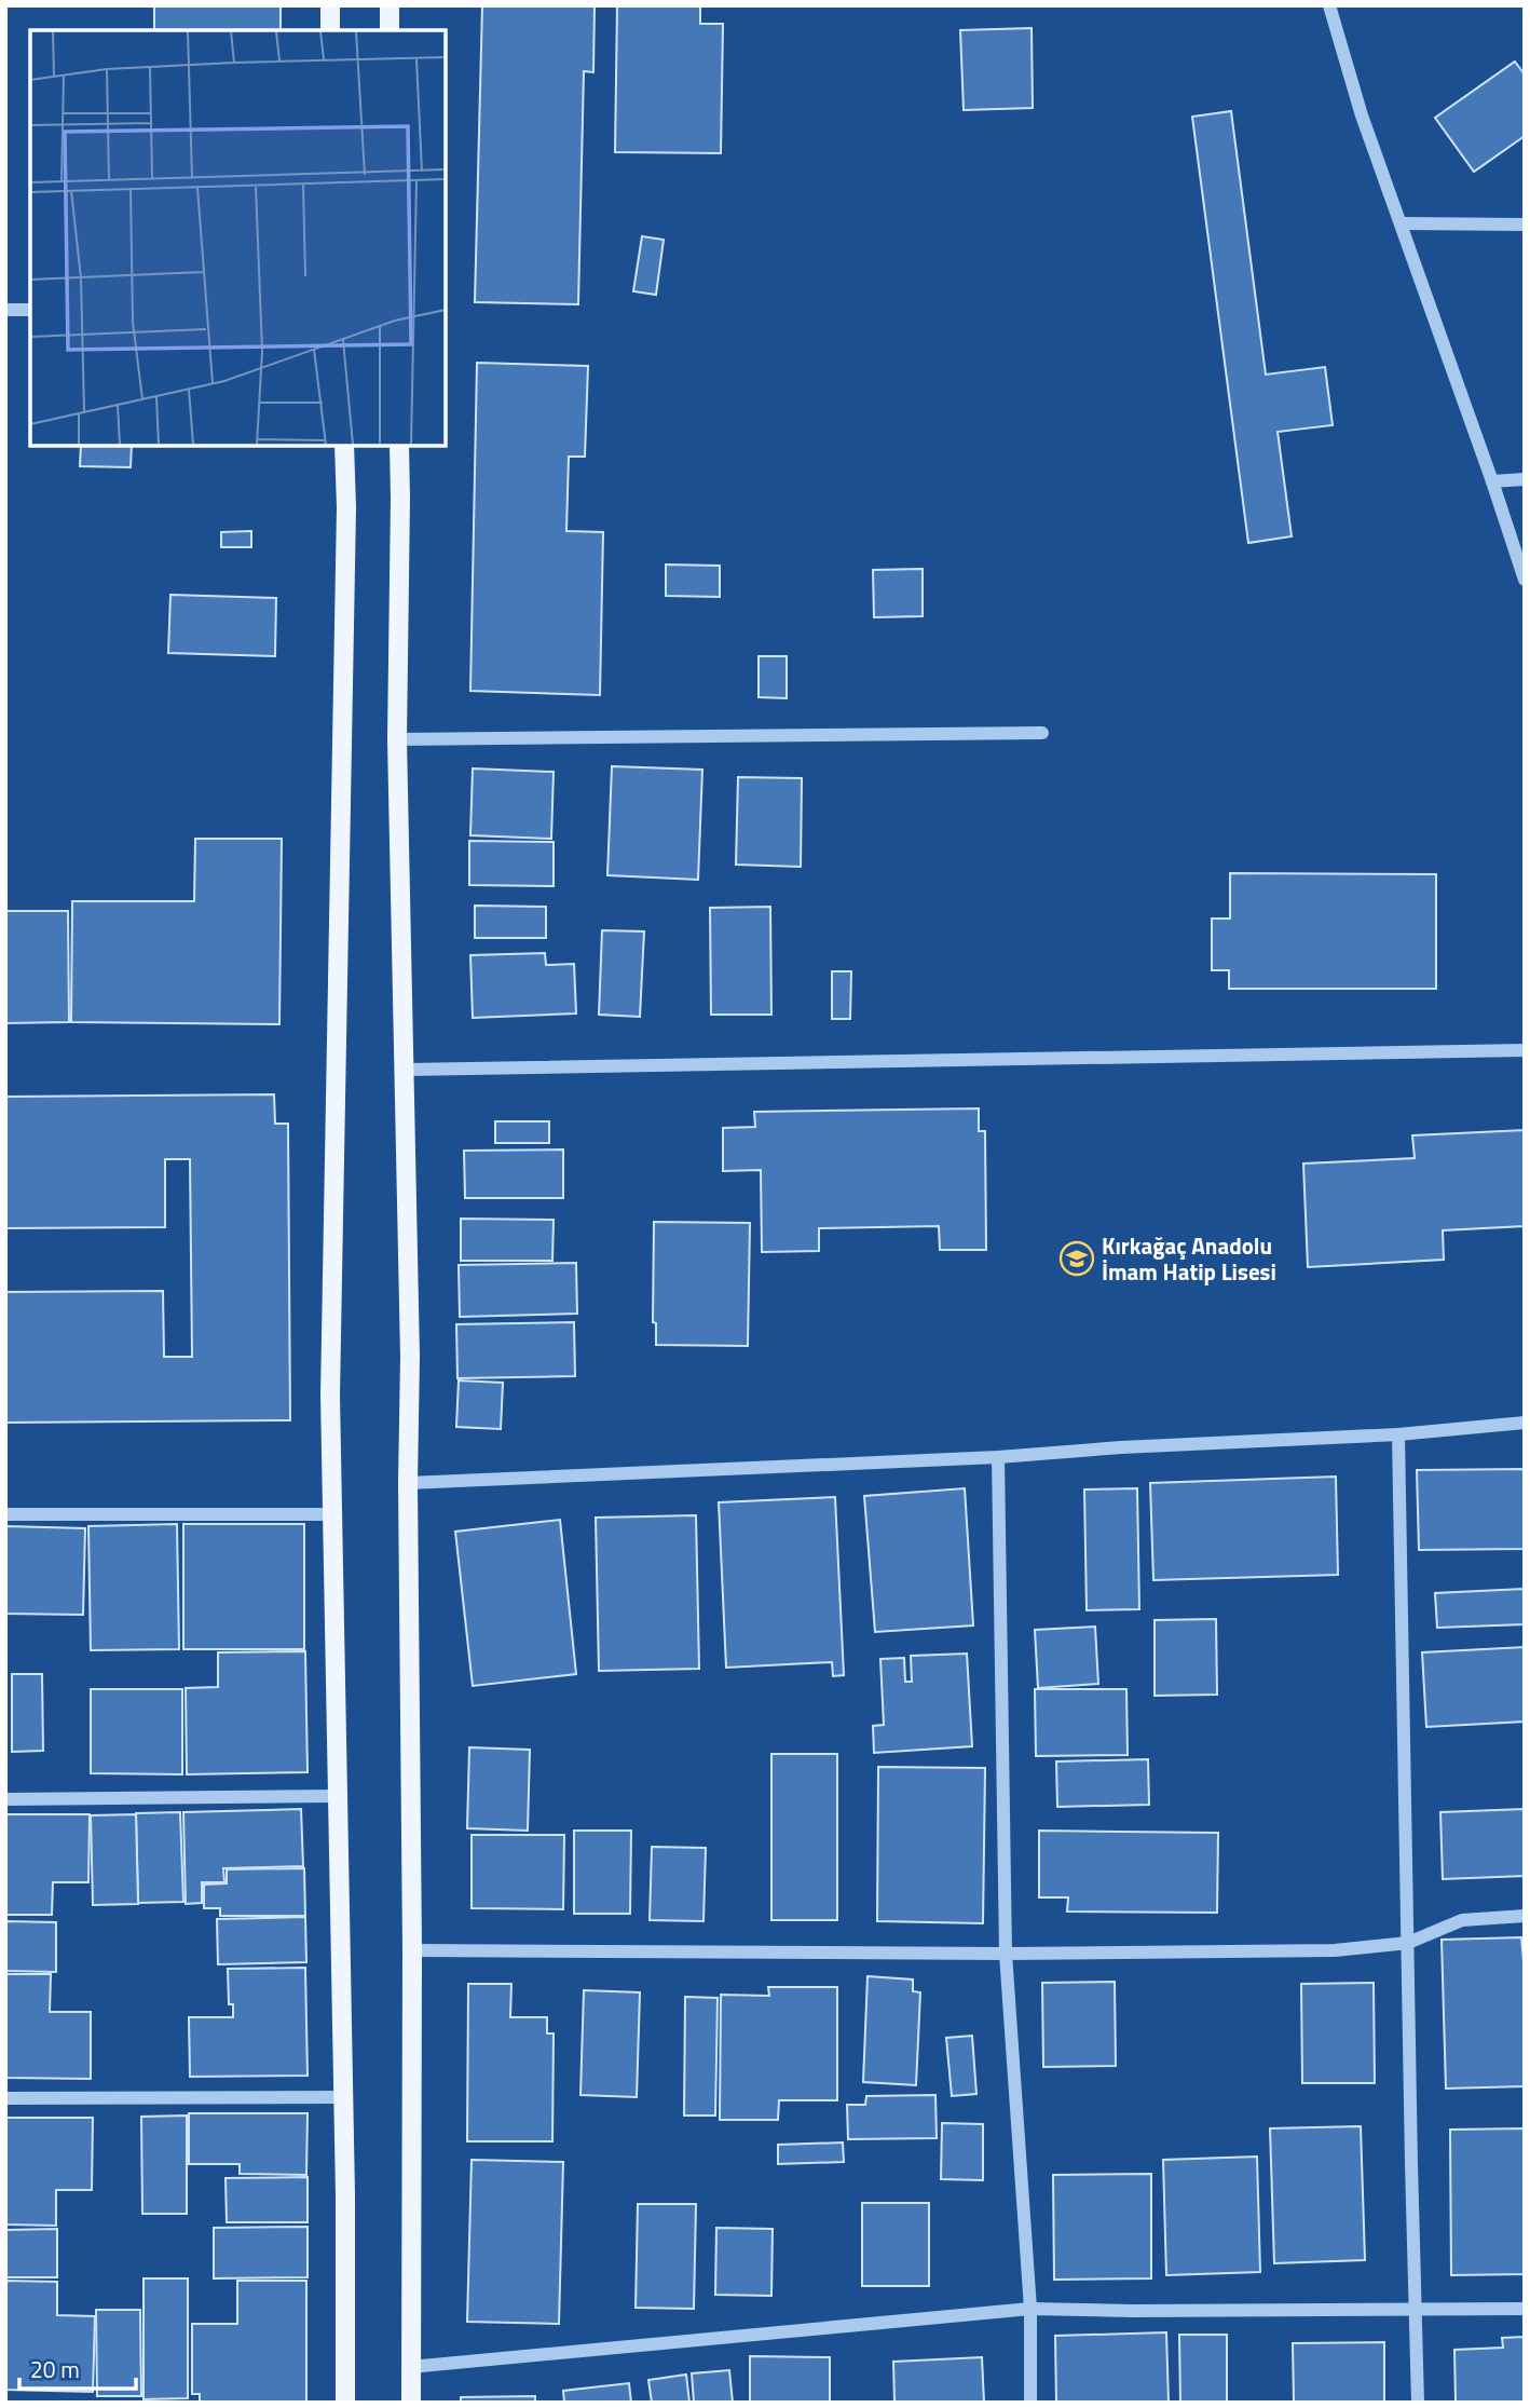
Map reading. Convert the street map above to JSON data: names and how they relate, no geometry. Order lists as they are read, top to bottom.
{
  "places": {
    "school or university": ["Kırkağaç Anadolu İmam Hatip Lisesi"]
  },
  "scale_bar": "20 m"
}
